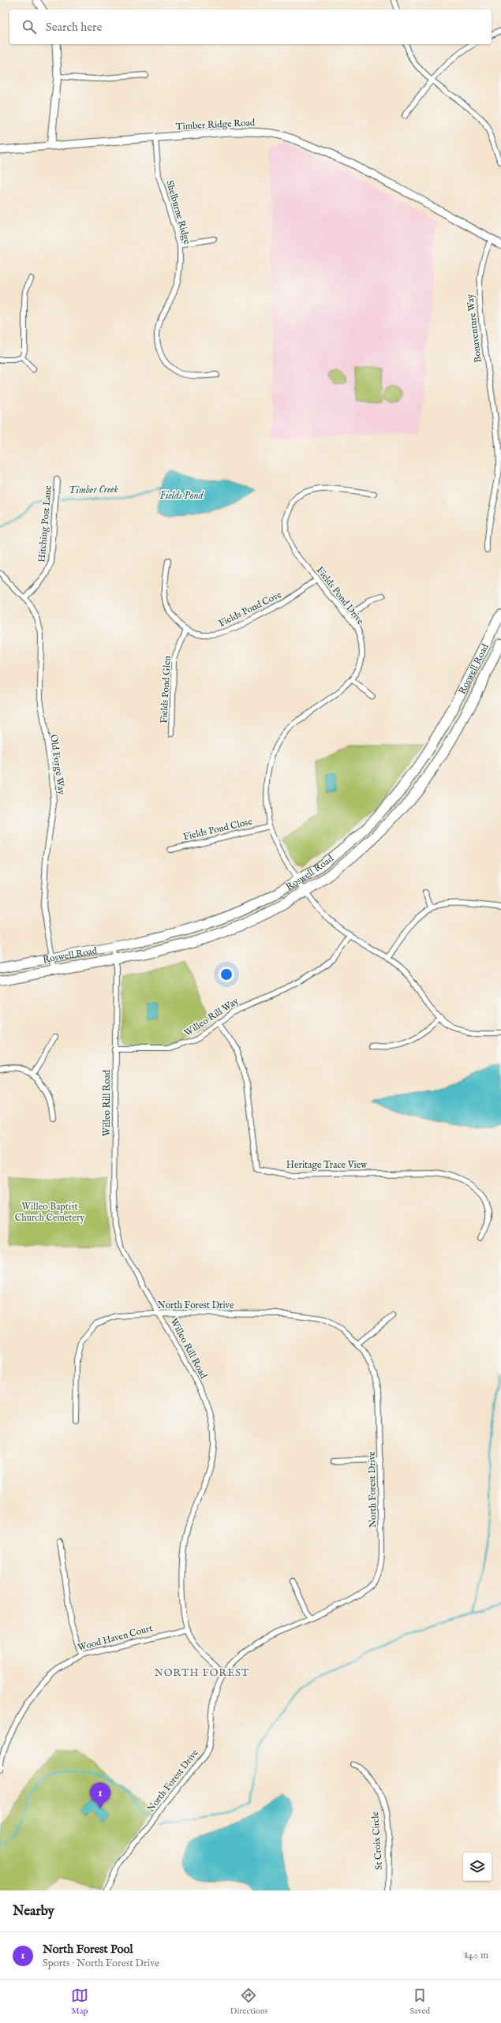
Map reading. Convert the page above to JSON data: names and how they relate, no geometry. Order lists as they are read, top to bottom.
{
  "streets": {
    "highway": ["Roswell Road"],
    "street": [
      "Timber Ridge Road",
      "Shelburne Ridge",
      "Bonaventure Way",
      "Hitching Post Lane",
      "Fields Pond Drive",
      "Fields Pond Cove",
      "Fields Pond Glen",
      "Old Forge Way",
      "Fields Pond Close",
      "Willeo Rill Way",
      "Willeo Rill Road",
      "Heritage Trace View",
      "North Forest Drive",
      "Wood Haven Court",
      "St Croix Circle"
    ]
  },
  "crossings": [
    ["Timber Ridge Road", "Shelburne Ridge"],
    ["Timber Ridge Road", "Bonaventure Way"],
    ["Hitching Post Lane", "Old Forge Way"],
    ["Fields Pond Drive", "Fields Pond Cove"],
    ["Fields Pond Drive", "Roswell Road"],
    ["Fields Pond Drive", "Fields Pond Close"],
    ["Fields Pond Drive", "Willeo Rill Way"],
    ["Fields Pond Cove", "Fields Pond Glen"],
    ["Roswell Road", "Old Forge Way"],
    ["Roswell Road", "Willeo Rill Road"],
    ["Willeo Rill Way", "Willeo Rill Road"],
    ["Willeo Rill Way", "Heritage Trace View"],
    ["Willeo Rill Road", "North Forest Drive"],
    ["Willeo Rill Road", "Wood Haven Court"]
  ],
  "districts": ["NORTH FOREST"],
  "water": ["Timber Creek", "Fields Pond"],
  "parks": ["Willeo Baptist Church Cemetery"],
  "page": {
    "search": "Search here",
    "pins": "1",
    "heading": "Nearby",
    "list": [
      {
        "mark": "1",
        "name": "North Forest Pool",
        "note": "Sports · North Forest Drive",
        "value": "840 m"
      }
    ],
    "nav": ["Map", "Directions", "Saved"]
  }
}
